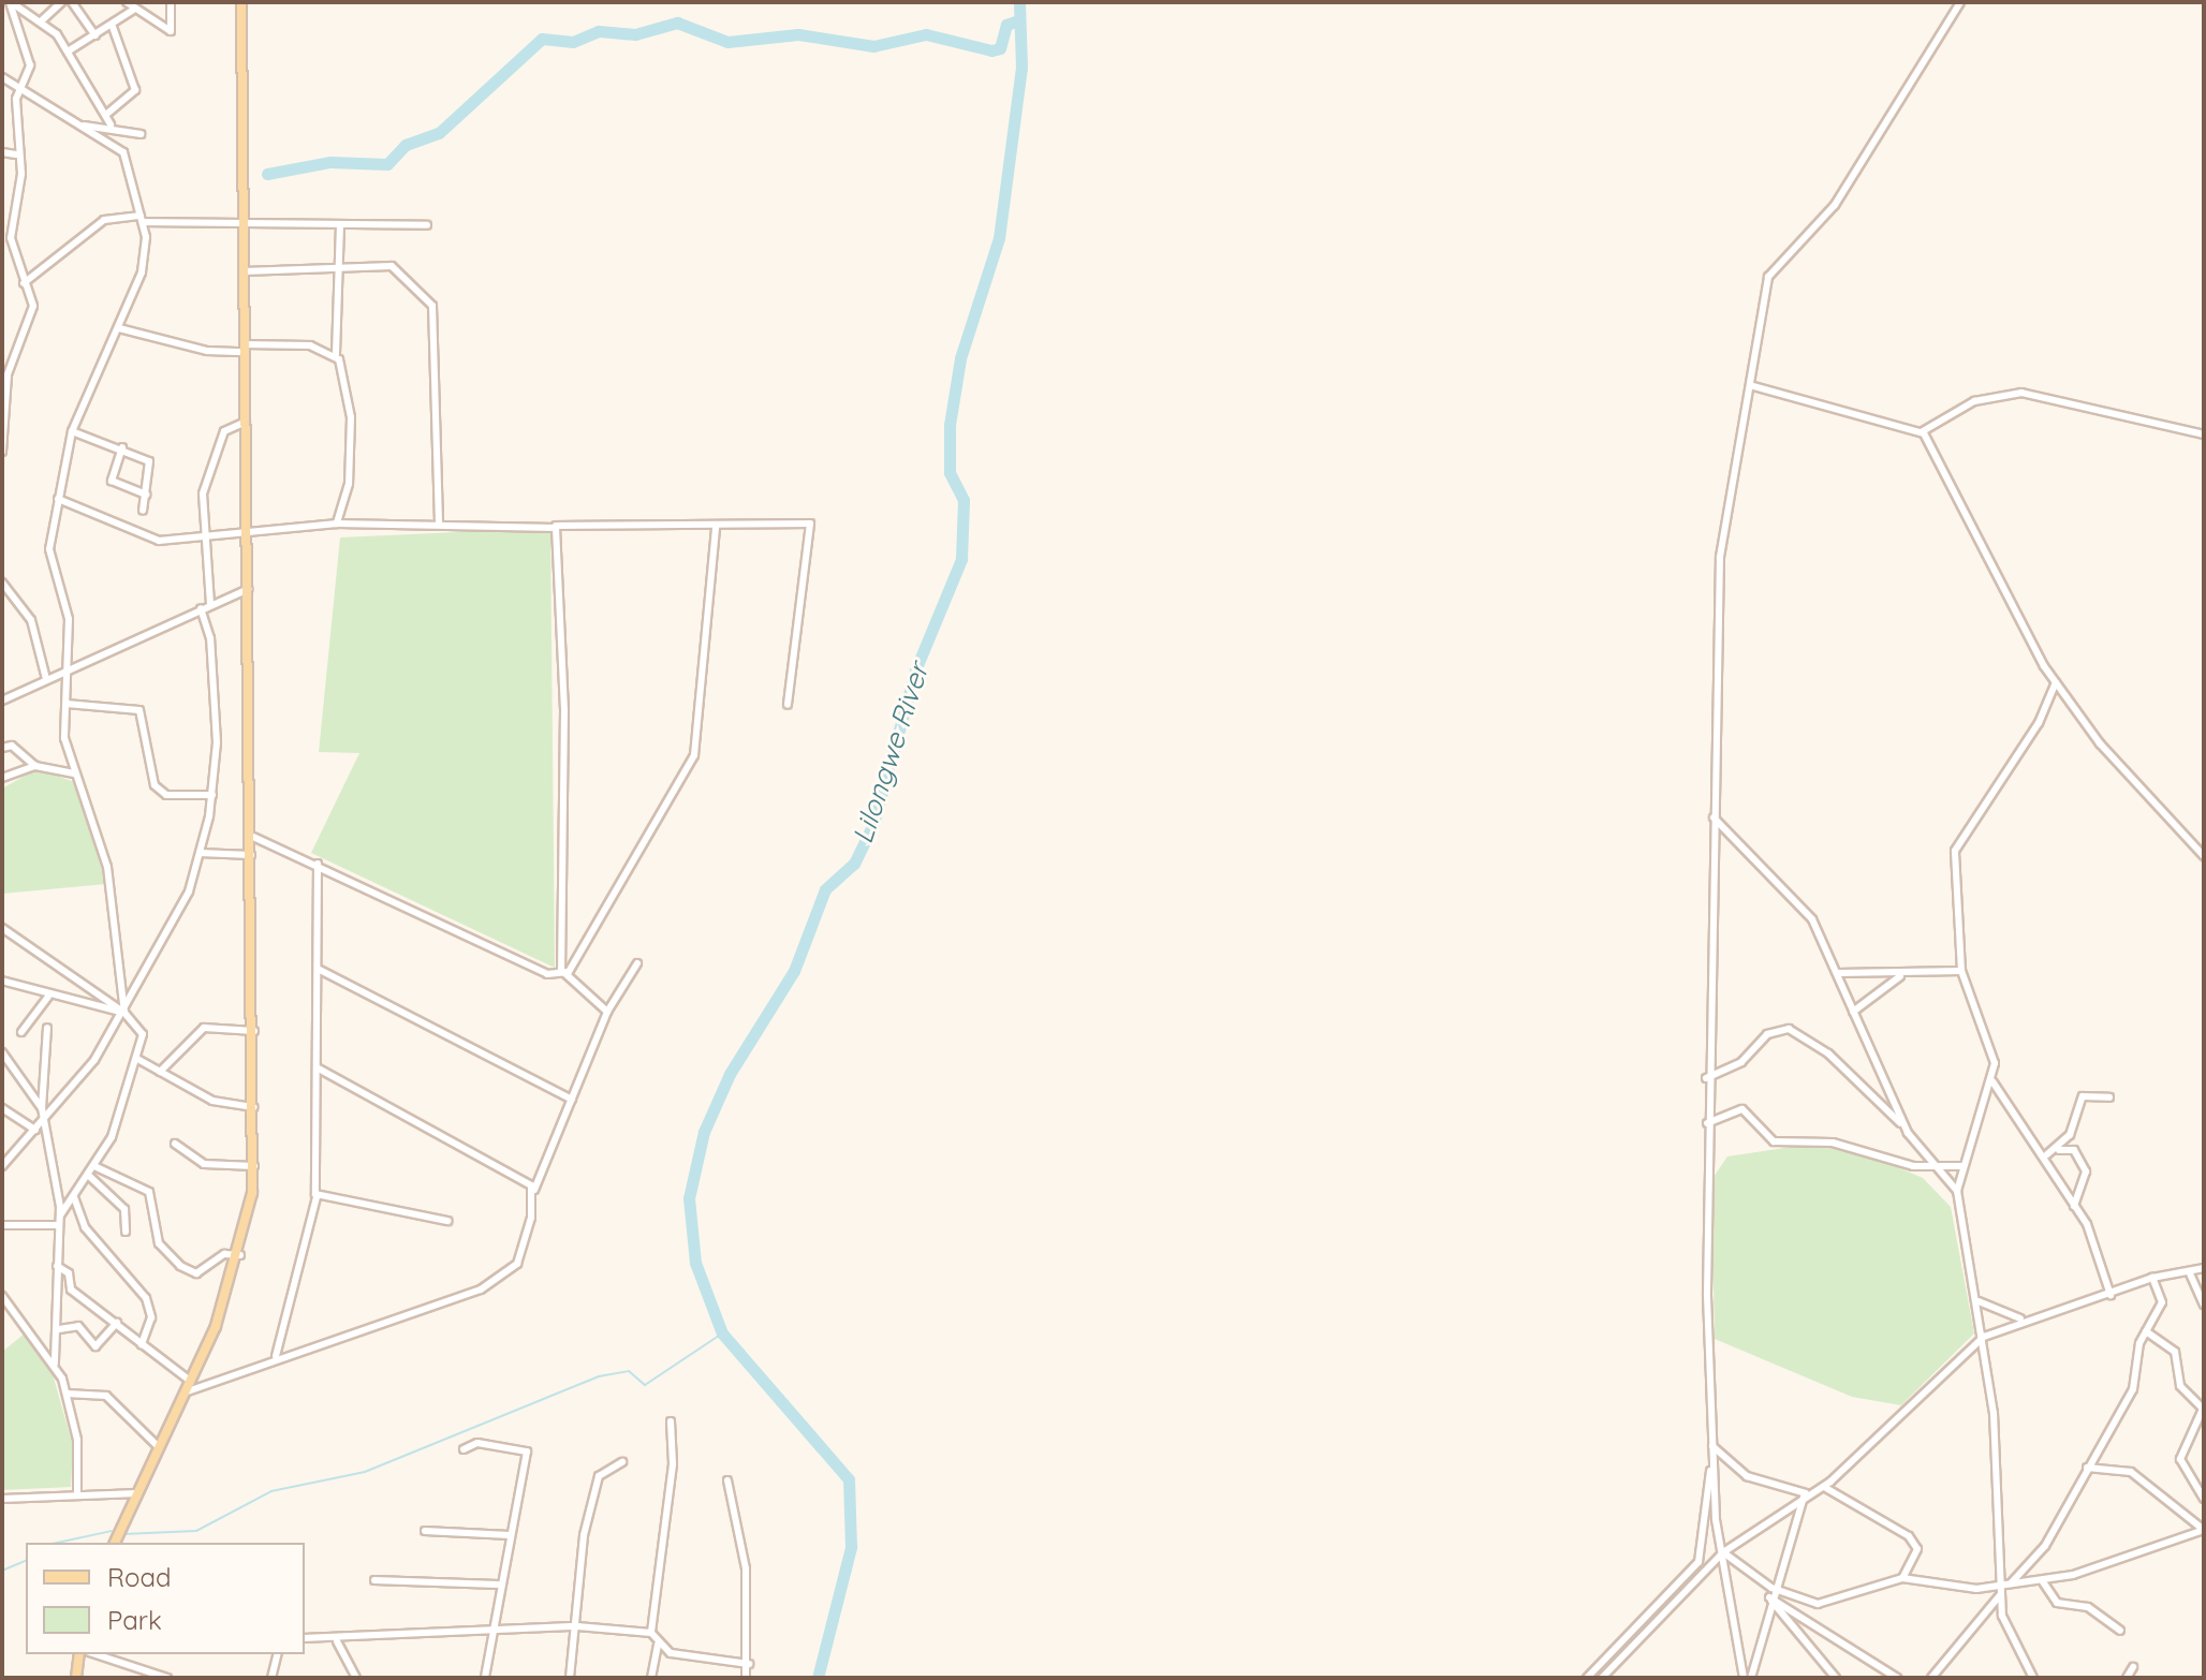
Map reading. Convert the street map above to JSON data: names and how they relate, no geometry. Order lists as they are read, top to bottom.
{
  "water": ["Lilongwe River"],
  "legend": ["Road", "Park"]
}
